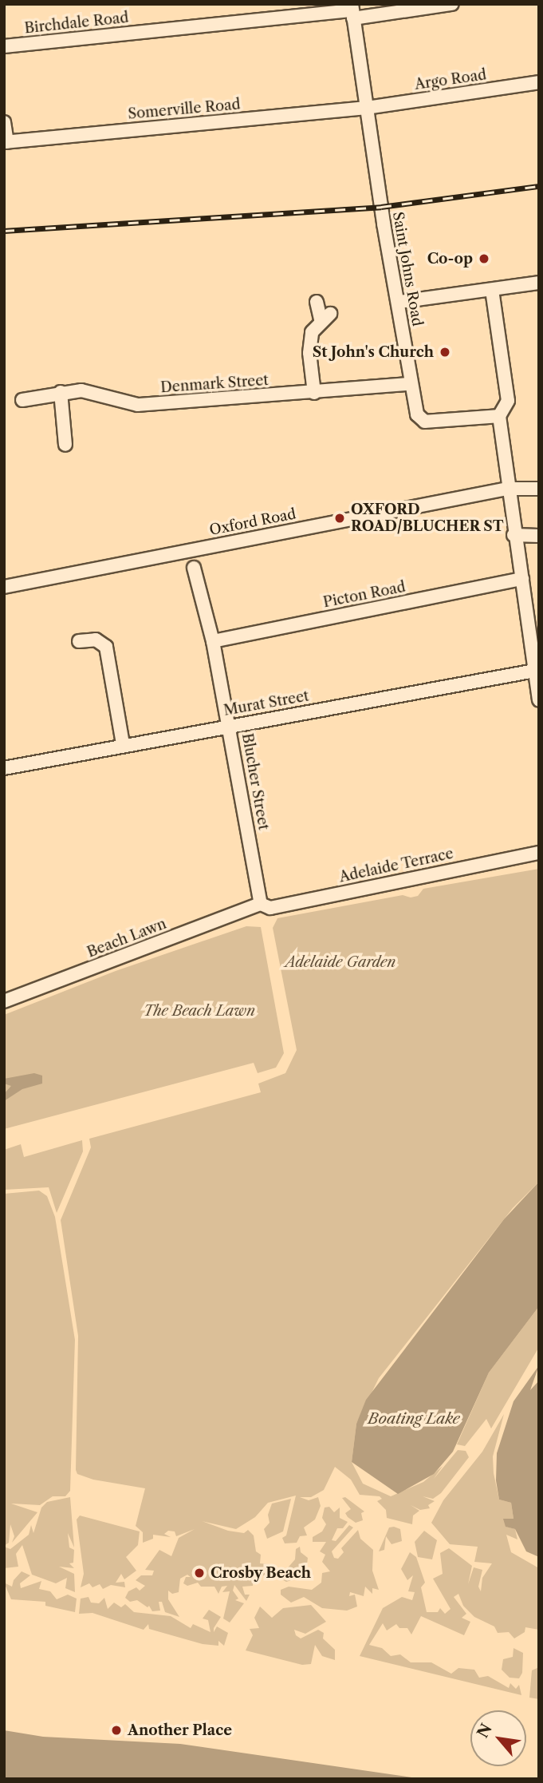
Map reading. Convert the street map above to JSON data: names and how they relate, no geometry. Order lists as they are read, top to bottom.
{
  "streets": {
    "street": [
      "Birchdale Road",
      "Argo Road",
      "Somerville Road",
      "Saint Johns Road",
      "Denmark Street",
      "Oxford Road",
      "Picton Road",
      "Murat Street",
      "Blucher Street",
      "Adelaide Terrace",
      "Beach Lawn"
    ]
  },
  "crossings": [
    ["Birchdale Road", "Saint Johns Road"],
    ["Argo Road", "Somerville Road"],
    ["Argo Road", "Saint Johns Road"],
    ["Somerville Road", "Saint Johns Road"],
    ["Saint Johns Road", "Denmark Street"],
    ["Picton Road", "Blucher Street"],
    ["Murat Street", "Blucher Street"],
    ["Blucher Street", "Adelaide Terrace"],
    ["Blucher Street", "Beach Lawn"],
    ["Adelaide Terrace", "Beach Lawn"]
  ],
  "water": ["Boating Lake"],
  "parks": ["Adelaide Garden", "The Beach Lawn"],
  "places": [
    "Co-op",
    "St John's Church",
    "OXFORD ROAD/BLUCHER ST",
    "Crosby Beach",
    "Another Place"
  ],
  "north": "top left"
}
